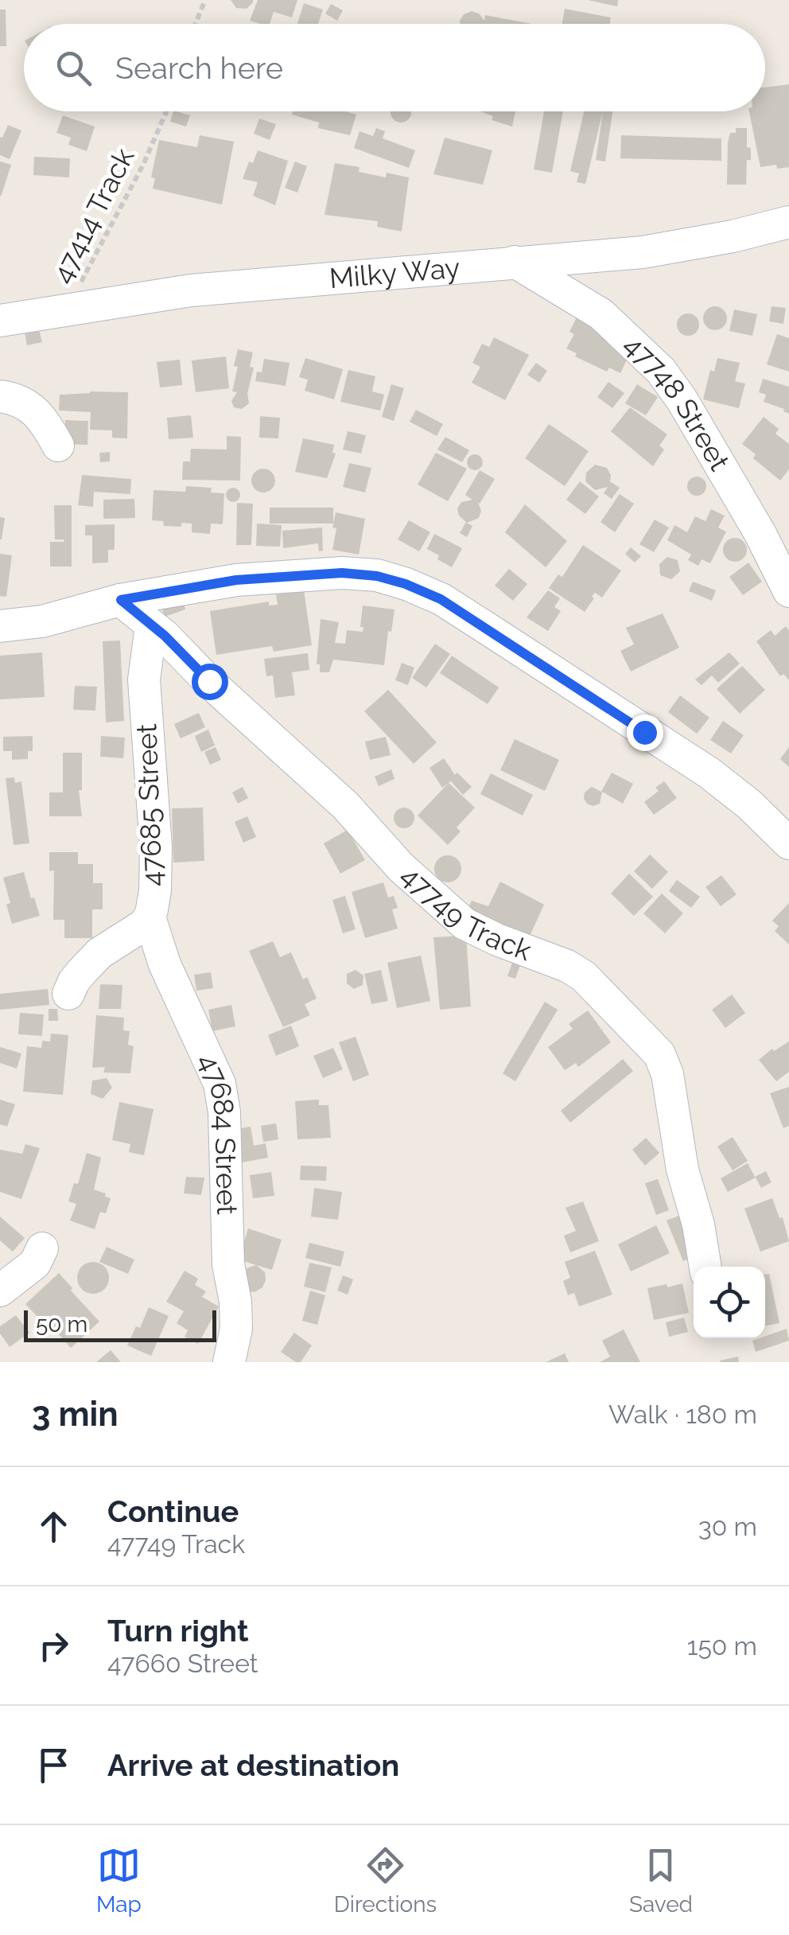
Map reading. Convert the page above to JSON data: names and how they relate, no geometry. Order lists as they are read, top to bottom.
{
  "streets": {
    "street": [
      "Milky Way",
      "47748 Street",
      "47685 Street",
      "47749 Track",
      "47684 Street"
    ],
    "path": ["47414 Track"]
  },
  "crossings": [
    ["47414 Track", "Milky Way"],
    ["Milky Way", "47748 Street"],
    ["47685 Street", "47749 Track"],
    ["47685 Street", "47684 Street"]
  ],
  "scale_bar": "50 m",
  "page": {
    "search": "Search here",
    "scale": "50 m",
    "heading": ["3 min", "Walk · 180 m"],
    "list": [
      ["Continue", "47749 Track", "30 m"],
      ["Turn right", "47660 Street", "150 m"],
      "Arrive at destination"
    ],
    "nav": ["Map", "Directions", "Saved"]
  }
}
